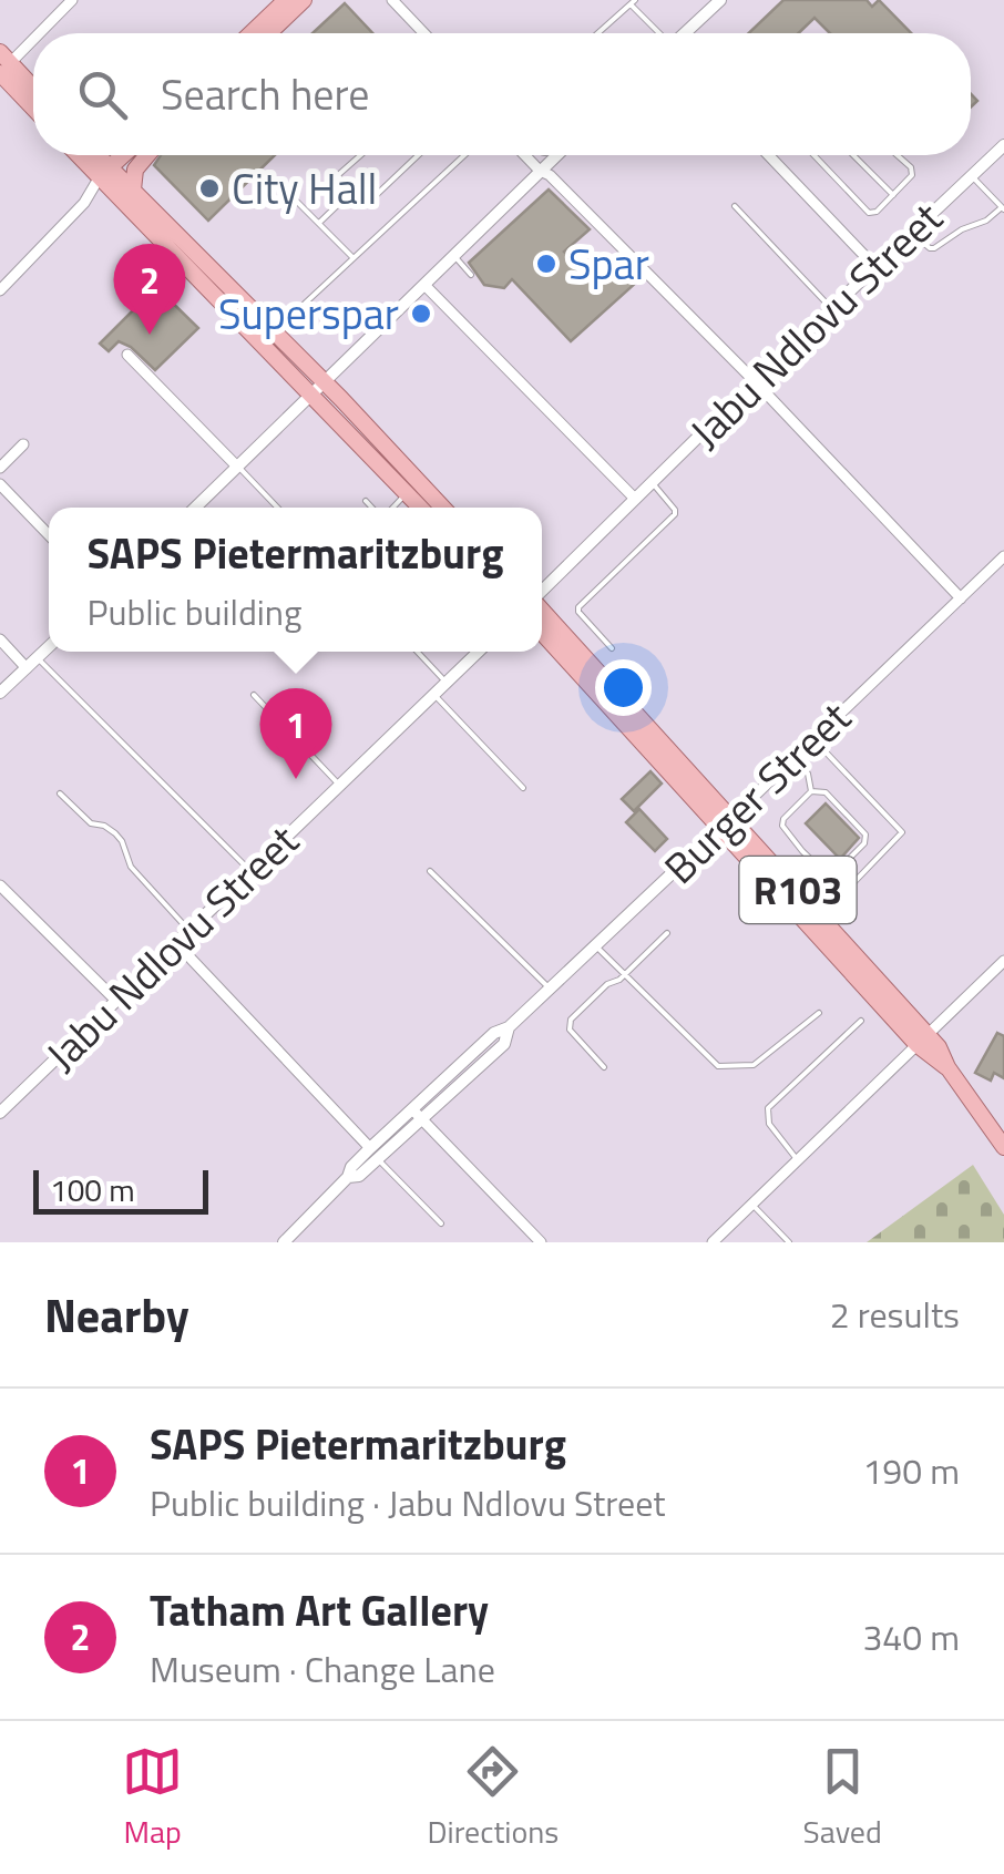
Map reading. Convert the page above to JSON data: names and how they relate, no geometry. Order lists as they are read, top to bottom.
{
  "streets": {
    "main road": ["R103"],
    "street": ["Jabu Ndlovu Street", "Burger Street"]
  },
  "crossings": [
    ["Burger Street", "R103"]
  ],
  "places": ["City Hall", "Spar", "Superspar"],
  "scale_bar": "100 m",
  "page": {
    "search": "Search here",
    "pins": ["2", "1"],
    "popup": ["SAPS Pietermaritzburg", "Public building"],
    "scale": "100 m",
    "heading": ["Nearby", "2 results"],
    "list": [
      {
        "mark": "1",
        "name": "SAPS Pietermaritzburg",
        "note": "Public building · Jabu Ndlovu Street",
        "value": "190 m"
      },
      {
        "mark": "2",
        "name": "Tatham Art Gallery",
        "note": "Museum · Change Lane",
        "value": "340 m"
      }
    ],
    "nav": ["Map", "Directions", "Saved"]
  }
}
